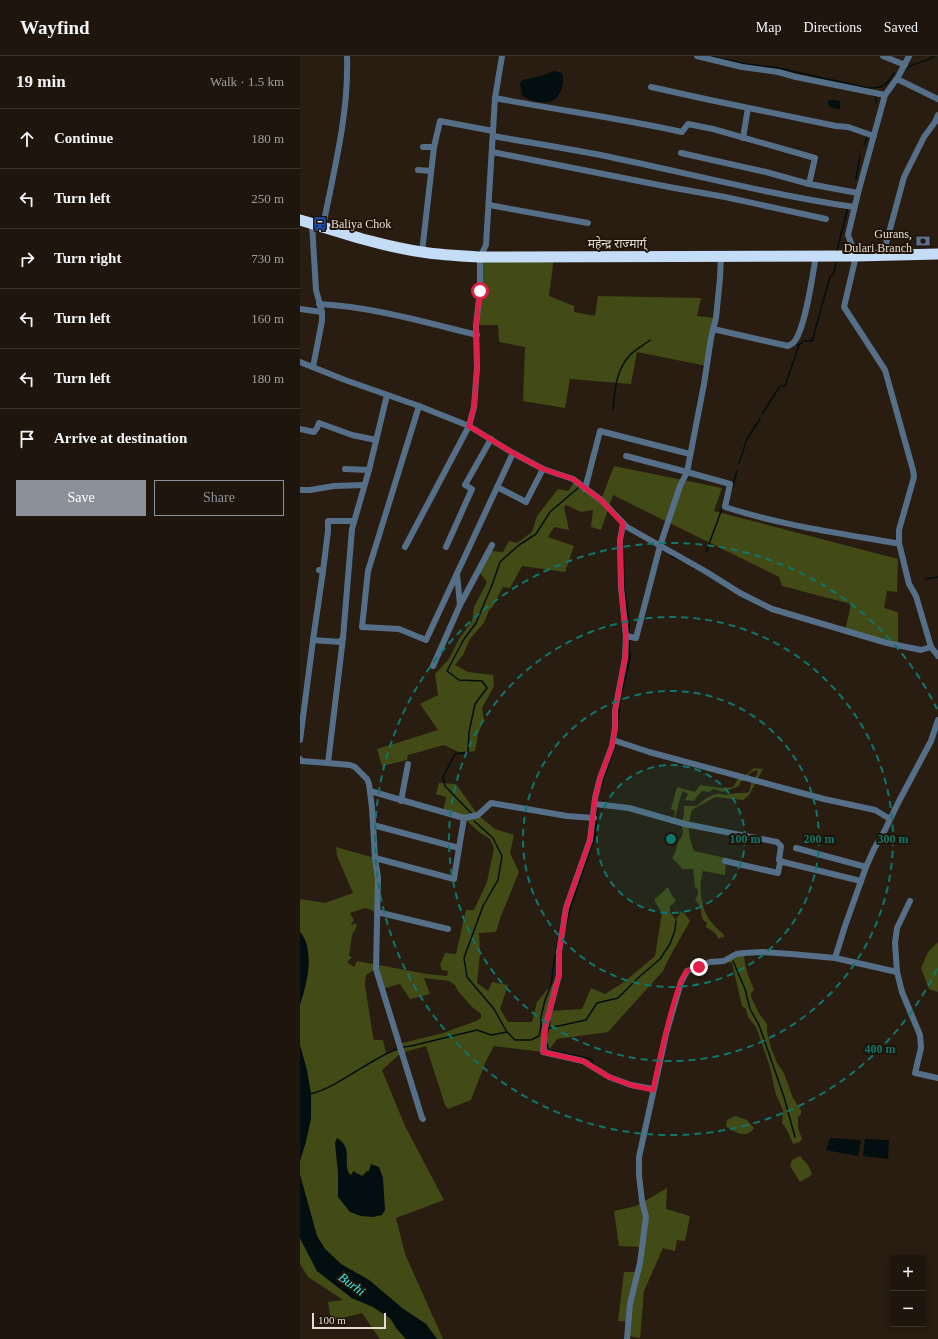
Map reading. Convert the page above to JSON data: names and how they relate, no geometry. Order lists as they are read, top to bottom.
{
  "streets": {
    "highway": ["महेन्द्र राज्मार्ग्"]
  },
  "water": ["Burhi"],
  "places": {
    "bus stop": ["Baliya Chok"],
    "bank": ["Gurans, Dulari Branch"]
  },
  "scale_bar": "100 m",
  "page": {
    "header": "Wayfind",
    "nav": ["Map", "Directions", "Saved"],
    "heading": ["19 min", "Walk · 1.5 km"],
    "list": [
      ["Continue", "180 m"],
      ["Turn left", "250 m"],
      ["Turn right", "730 m"],
      ["Turn left", "160 m"],
      ["Turn left", "180 m"],
      "Arrive at destination"
    ],
    "buttons": ["Save", "Share"],
    "map_buttons": ["+", "−"],
    "scale": "100 m"
  },
  "rings": [
    "100 m",
    "200 m",
    "300 m",
    "400 m"
  ]
}
